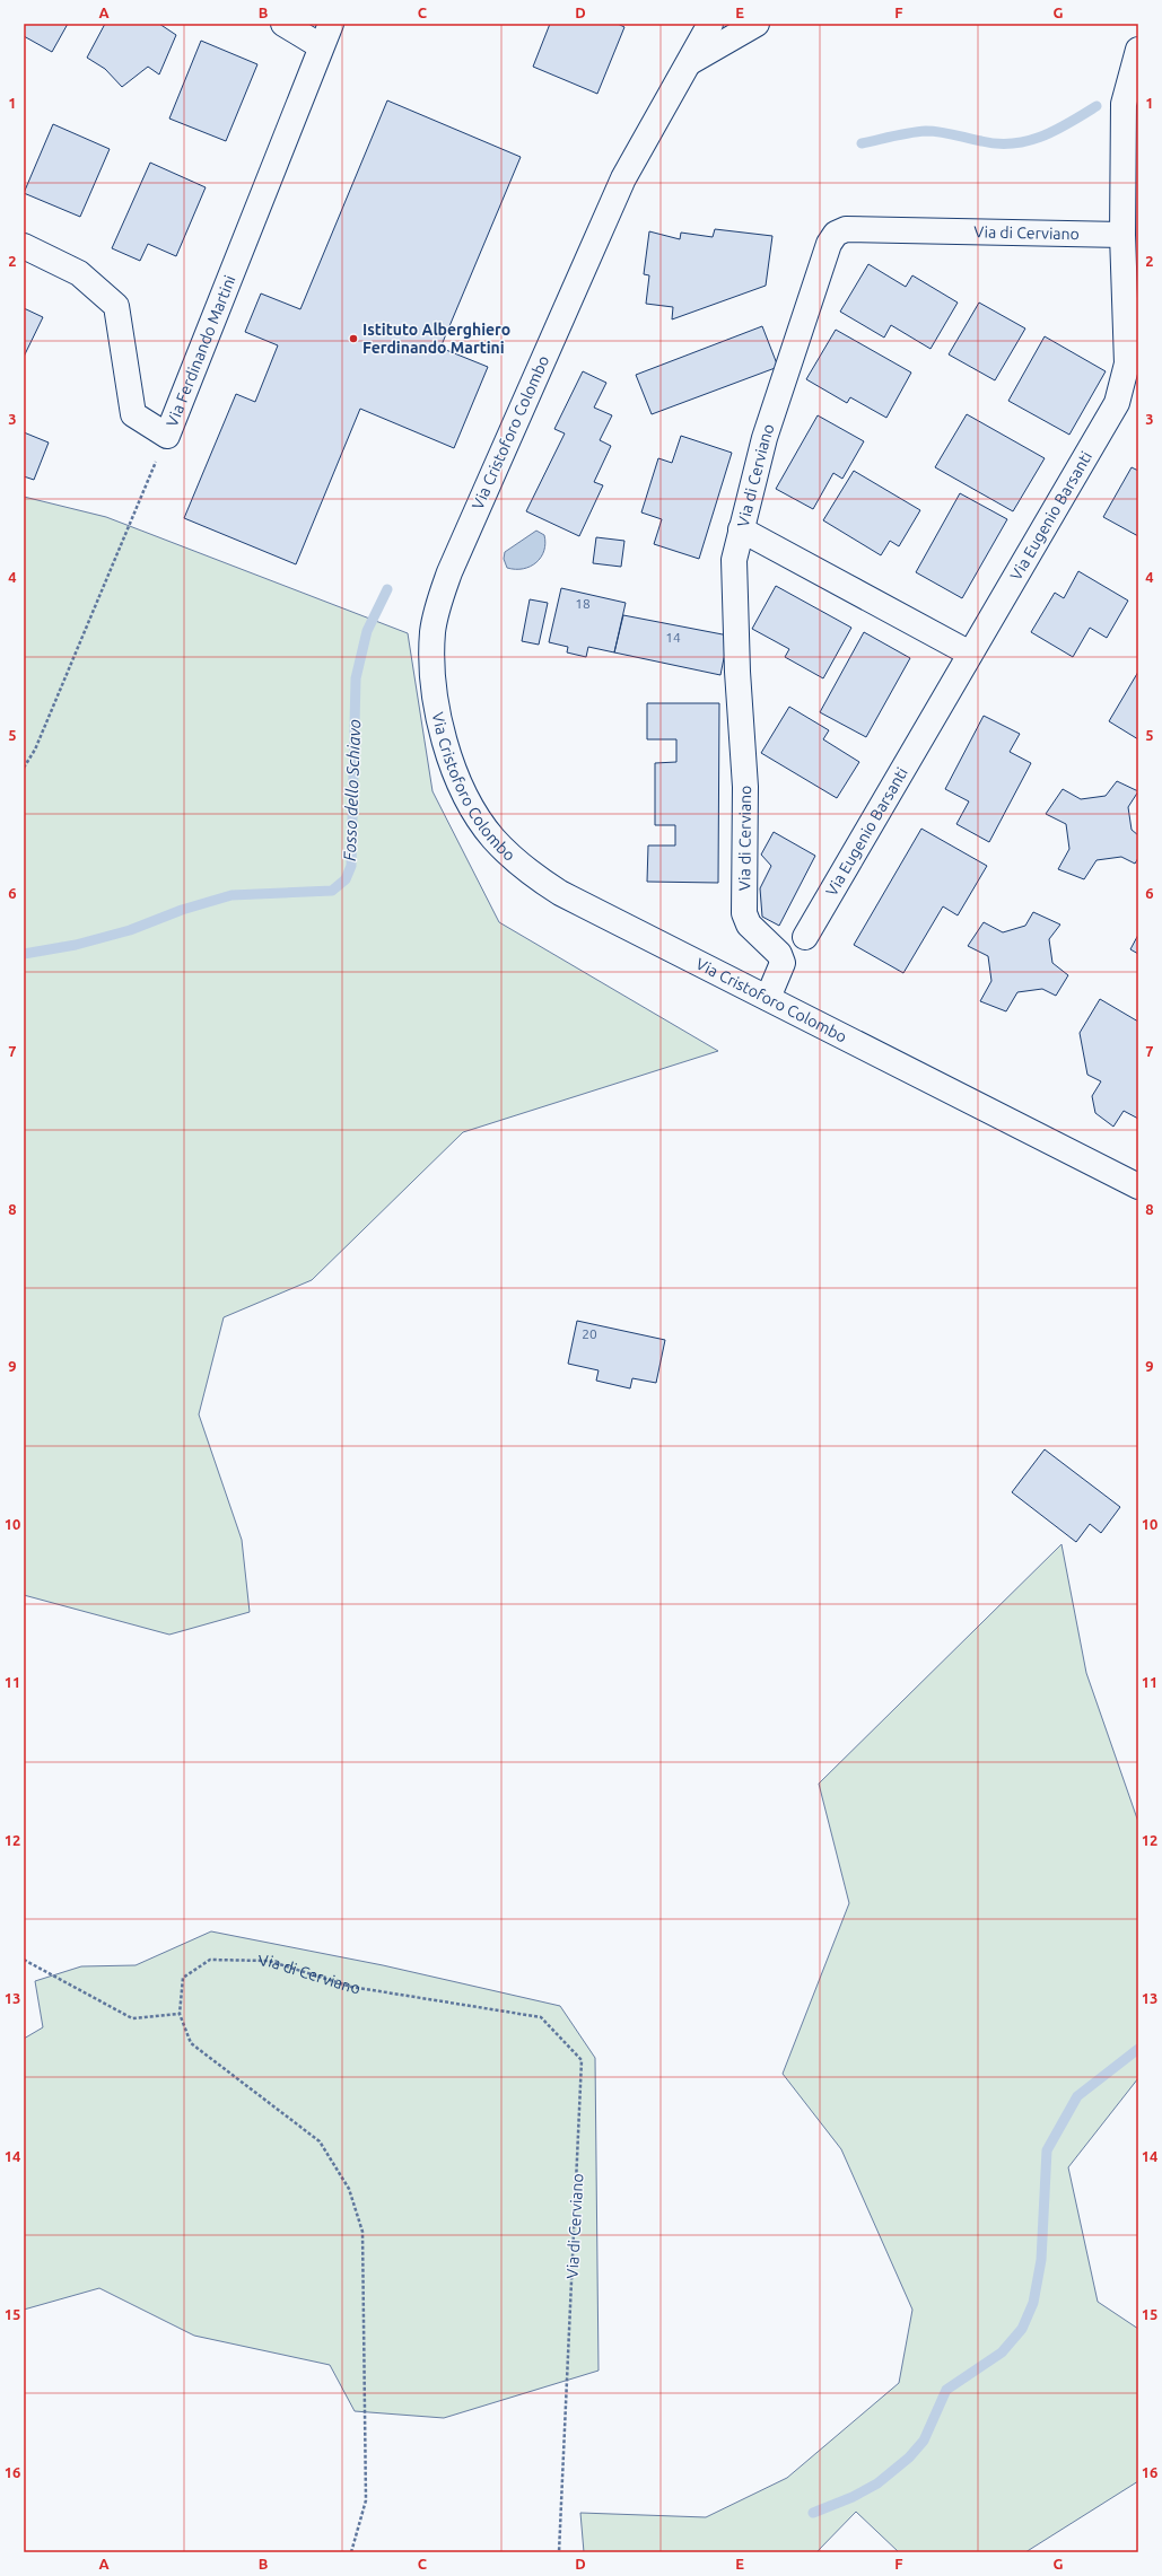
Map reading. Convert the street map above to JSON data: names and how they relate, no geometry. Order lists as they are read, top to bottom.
{
  "streets": {
    "street": [
      "Via di Cerviano",
      "Via Ferdinando Martini",
      "Via Cristoforo Colombo",
      "Via Eugenio Barsanti"
    ]
  },
  "crossings": [
    ["Via di Cerviano", "Via Cristoforo Colombo"],
    ["Via di Cerviano", "Via Eugenio Barsanti"]
  ],
  "water": ["Fosso dello Schiavo"],
  "places": ["Istituto Alberghiero Ferdinando Martini"],
  "house_numbers": ["18", "14", "20"],
  "grid": {
    "columns": [
      "A",
      "B",
      "C",
      "D",
      "E",
      "F",
      "G"
    ],
    "rows": [
      "1",
      "2",
      "3",
      "4",
      "5",
      "6",
      "7",
      "8",
      "9",
      "10",
      "11",
      "12",
      "13",
      "14",
      "15",
      "16"
    ]
  }
}
